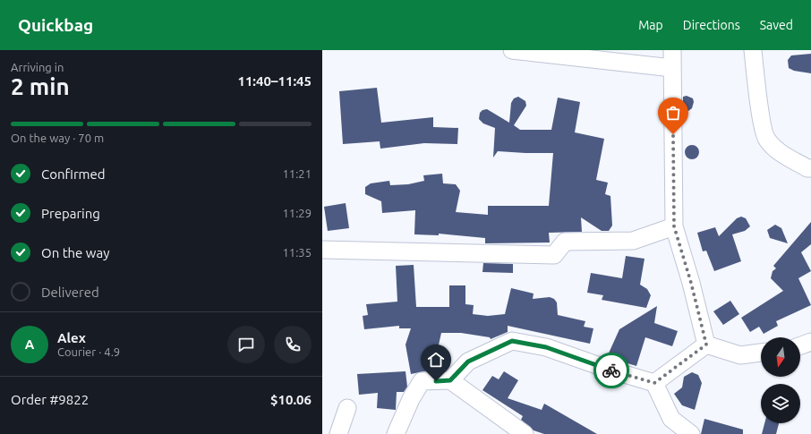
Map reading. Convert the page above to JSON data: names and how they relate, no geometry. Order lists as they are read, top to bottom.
{
  "north": "bottom",
  "page": {
    "header": "Quickbag",
    "nav": ["Map", "Directions", "Saved"],
    "heading": ["2 min", "Arriving in", "11:40–11:45"],
    "panel": [
      "Alex",
      "Courier · 4.9",
      "Order #9822",
      "$10.06"
    ],
    "bar": "On the way · 70 m",
    "list": [
      ["Confirmed", "11:21"],
      ["Preparing", "11:29"],
      ["On the way", "11:35"],
      "Delivered"
    ],
    "round": "A"
  }
}
